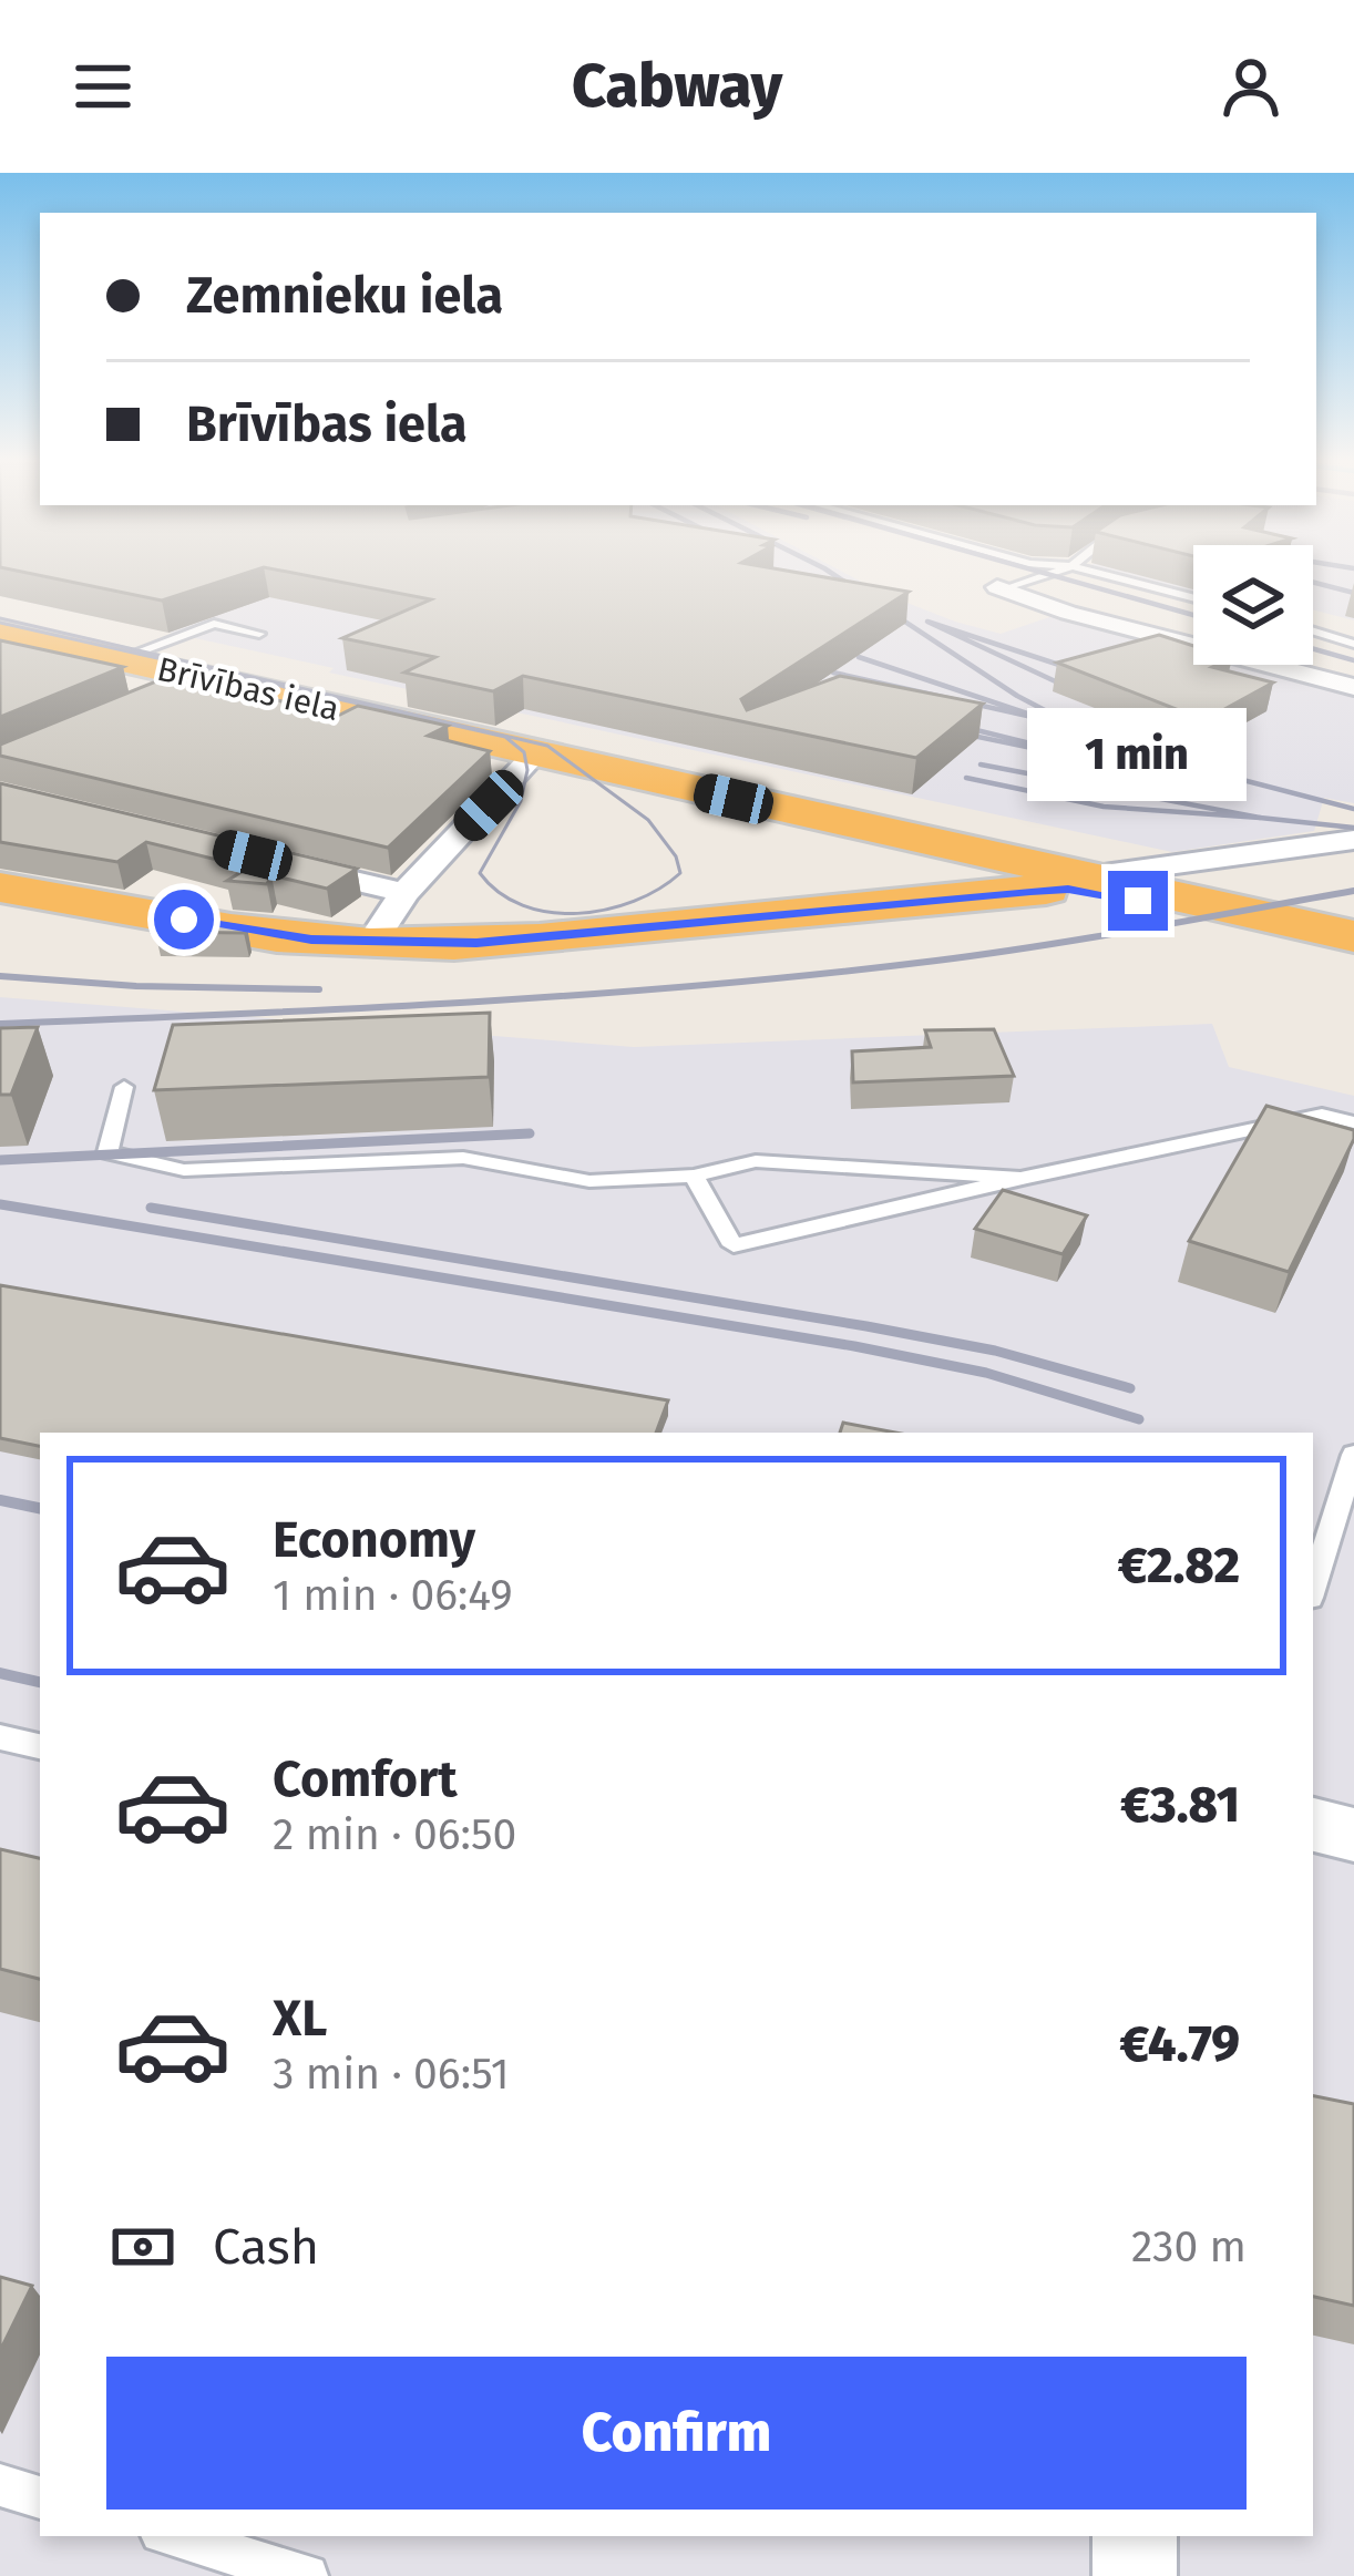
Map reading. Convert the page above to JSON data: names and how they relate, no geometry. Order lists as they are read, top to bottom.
{
  "streets": {
    "highway": ["Brīvības iela"]
  },
  "page": {
    "header": "Cabway",
    "banner": ["Zemnieku iela", "Brīvības iela"],
    "bubble": "1 min",
    "list": [
      {
        "name": "Economy",
        "note": "1 min · 06:49",
        "value": "€2.82"
      },
      {
        "name": "Comfort",
        "note": "2 min · 06:50",
        "value": "€3.81"
      },
      {
        "name": "XL",
        "note": "3 min · 06:51",
        "value": "€4.79"
      }
    ],
    "pay": ["Cash", "230 m"],
    "buttons": "Confirm"
  }
}
